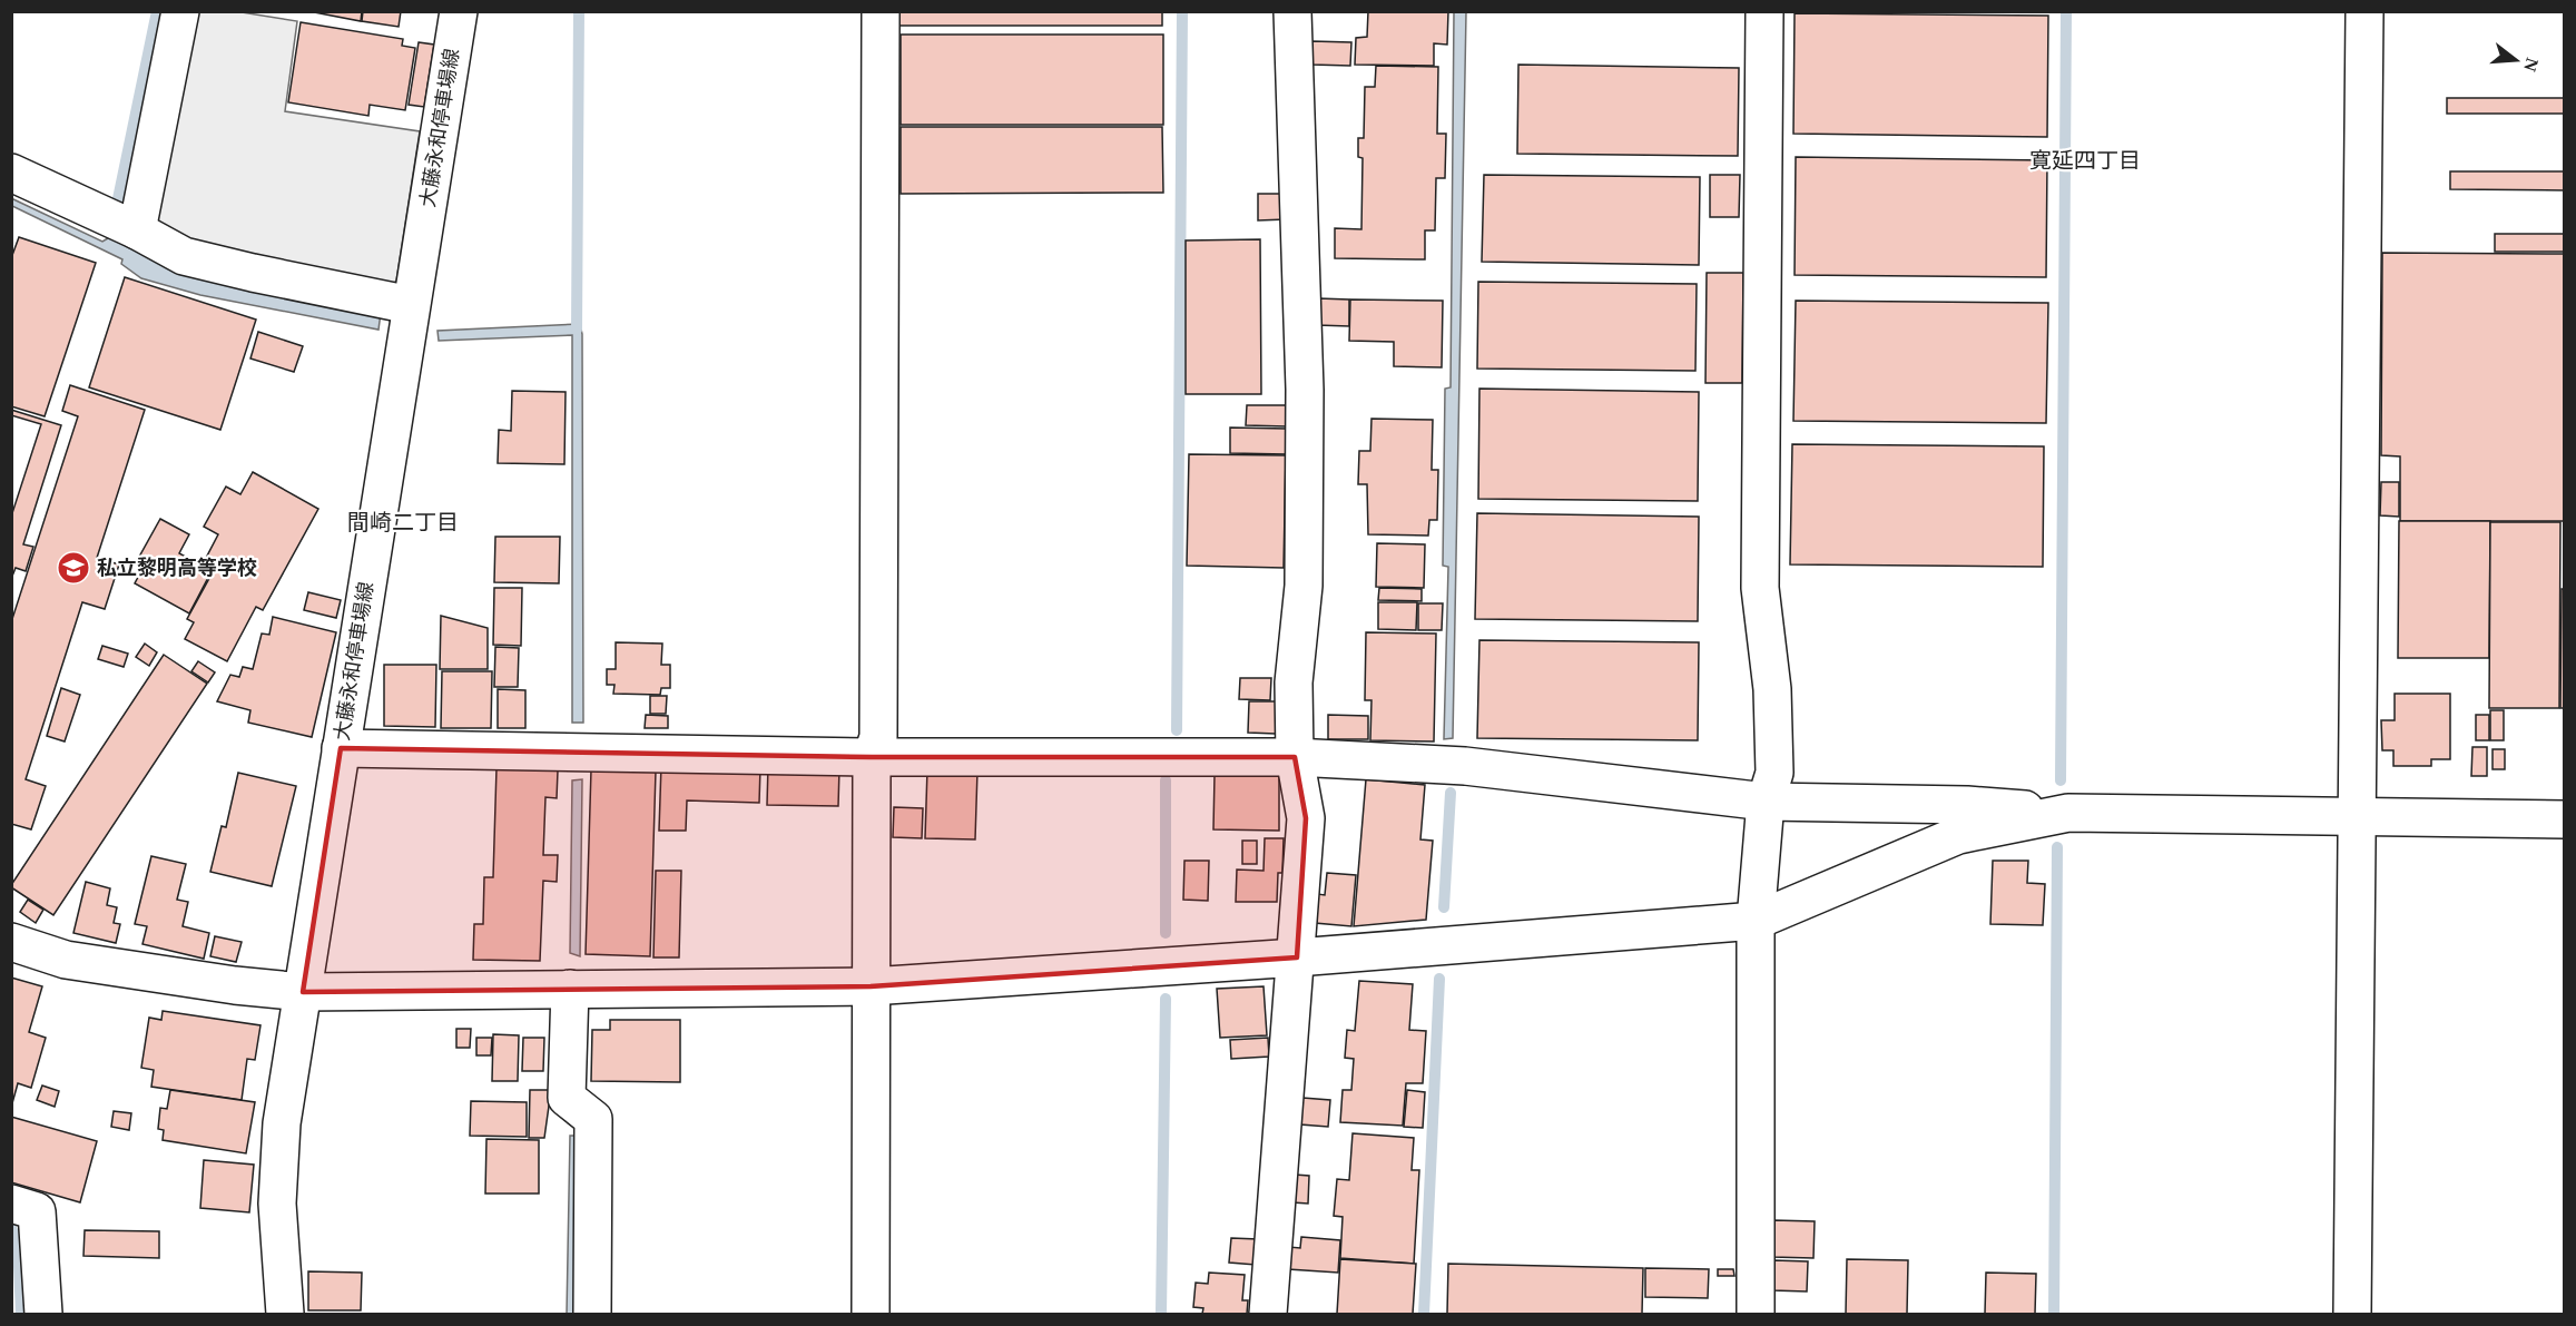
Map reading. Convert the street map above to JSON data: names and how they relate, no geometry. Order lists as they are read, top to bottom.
{
  "streets": {
    "street": ["大藤永和停車場線"]
  },
  "districts": ["寛延四丁目", "間崎二丁目"],
  "places": {
    "school or university": ["私立黎明高等学校"]
  },
  "north": "right"
}
